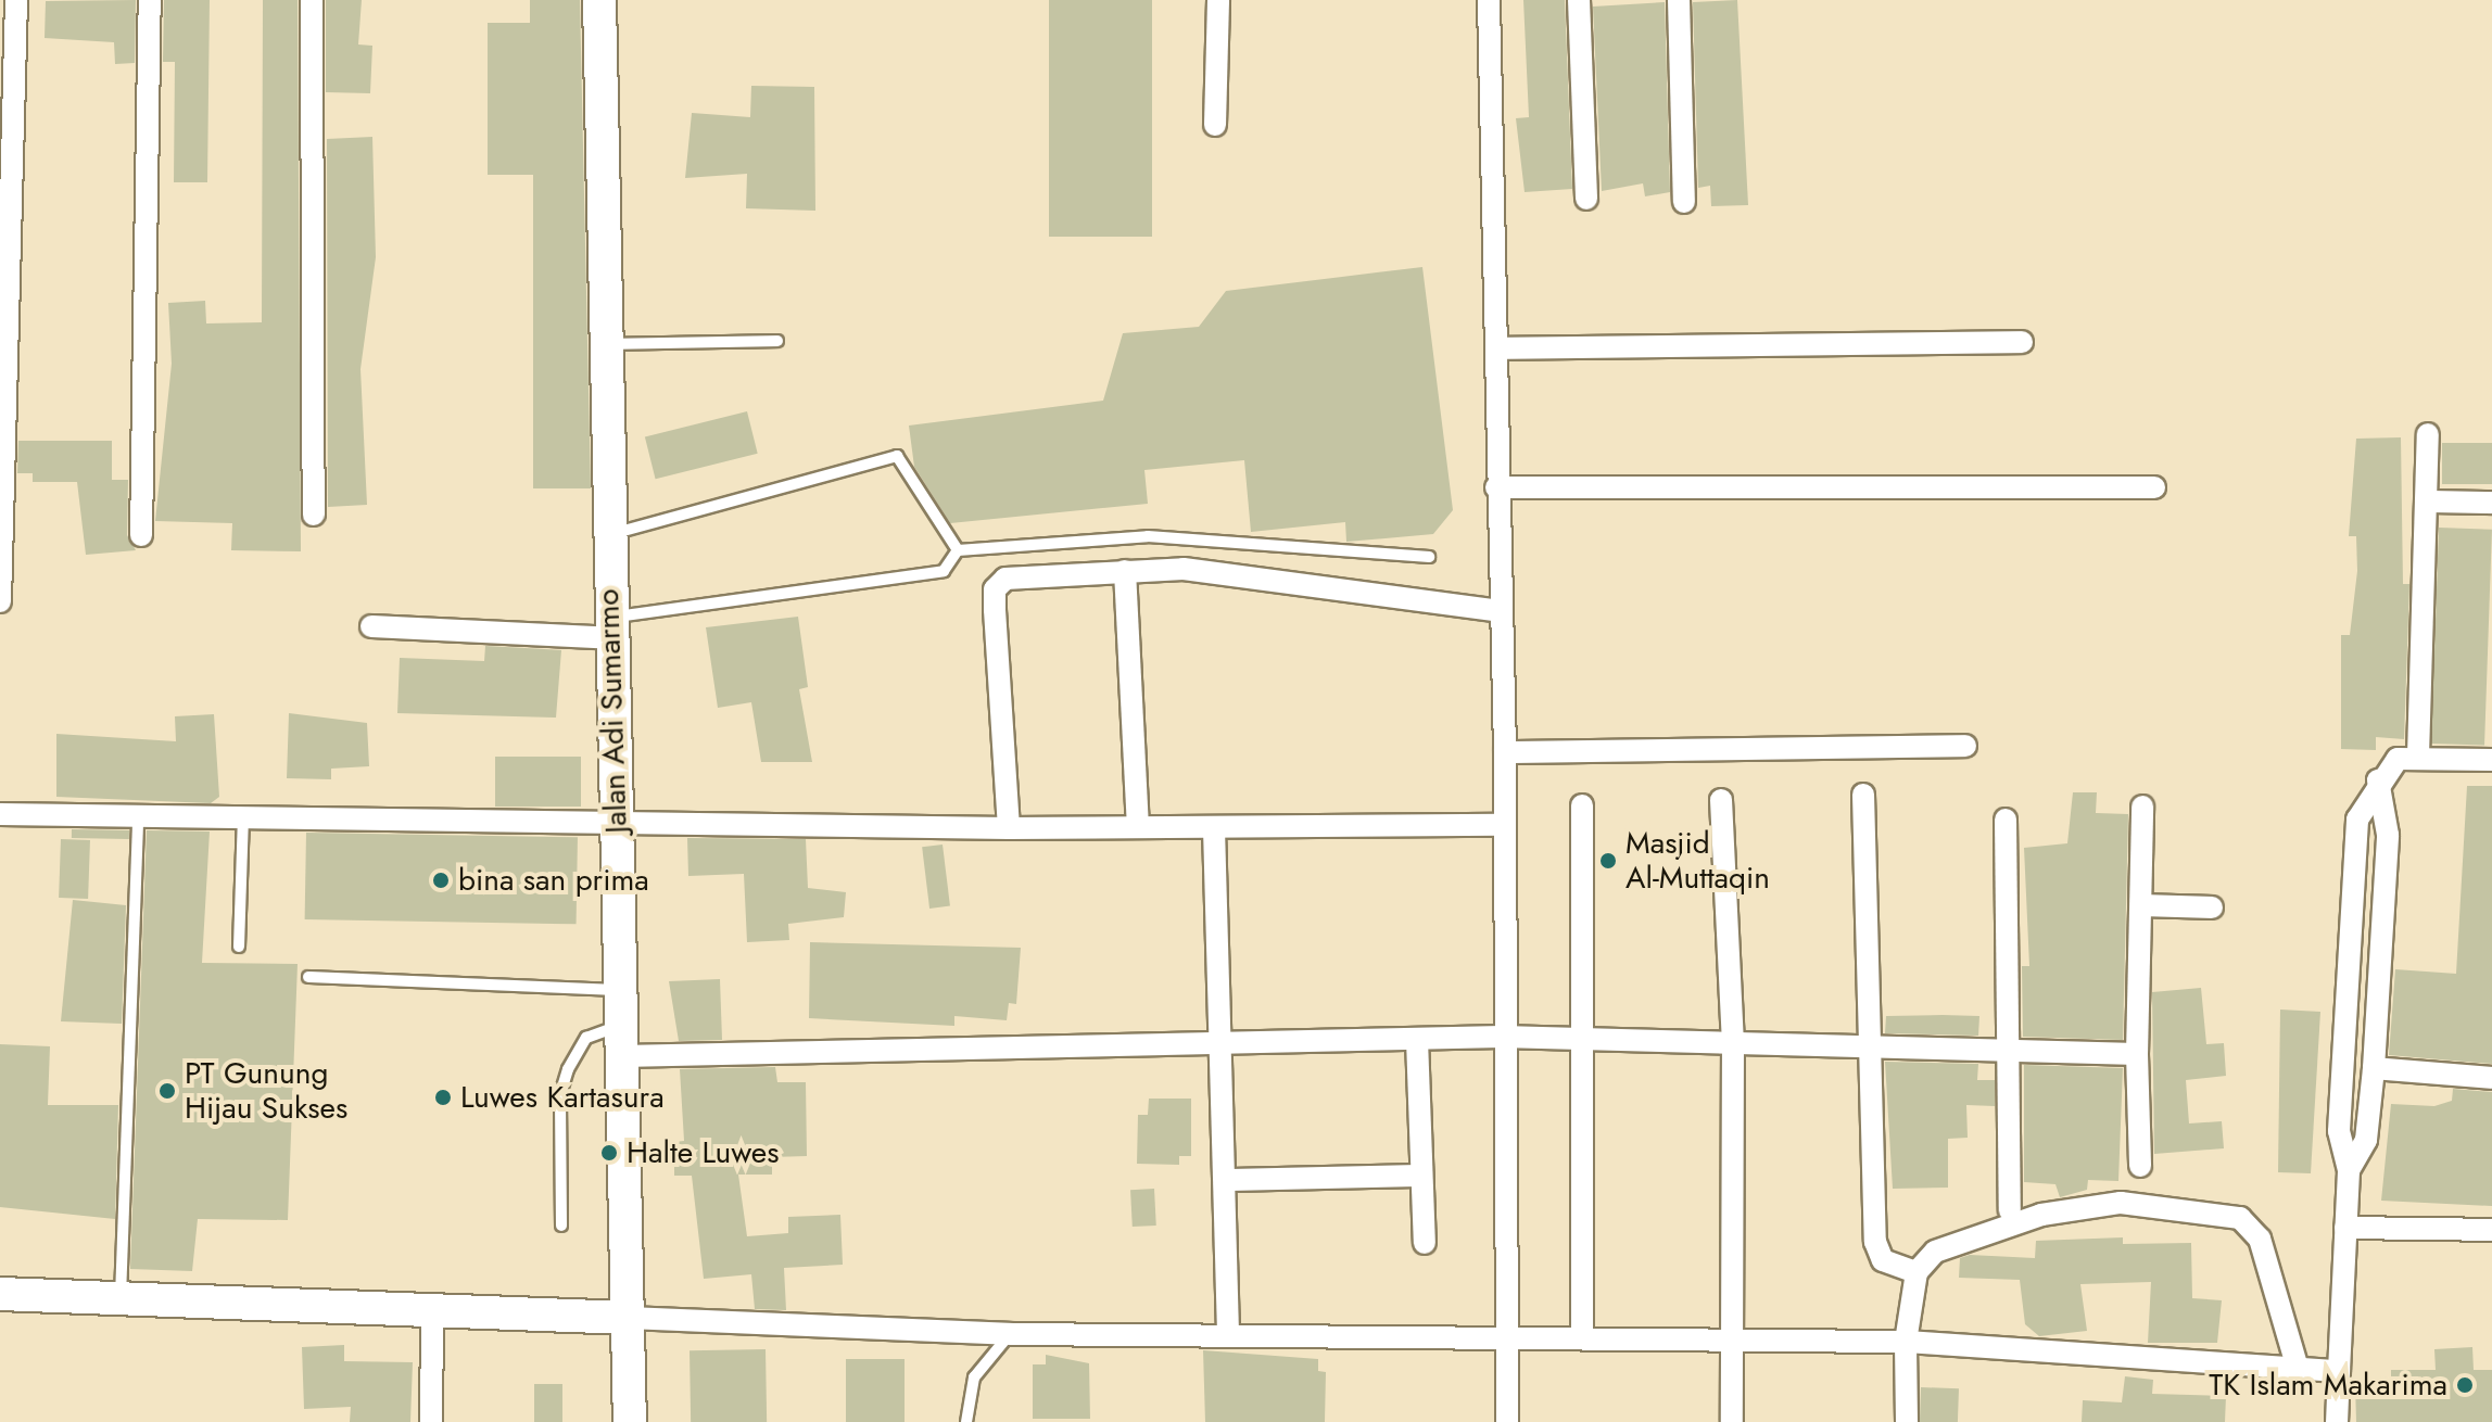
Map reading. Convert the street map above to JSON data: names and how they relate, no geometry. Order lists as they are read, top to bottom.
{
  "streets": {
    "main road": ["Jalan Adi Sumarmo"]
  },
  "places": [
    "Masjid Al-Muttaqin",
    "bina san prima",
    "PT Gunung Hijau Sukses",
    "Luwes Kartasura",
    "Halte Luwes",
    "TK Islam Makarima"
  ]
}
